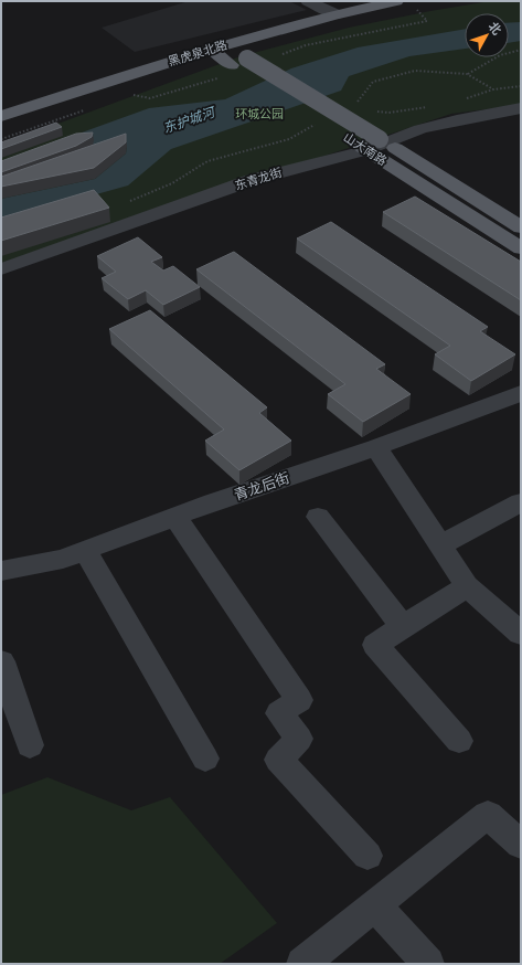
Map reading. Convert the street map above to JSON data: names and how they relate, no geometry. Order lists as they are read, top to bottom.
{
  "streets": {
    "main road": ["黑虎泉北路", "山大南路"],
    "street": ["东青龙街", "青龙后街"]
  },
  "crossings": [
    ["黑虎泉北路", "山大南路"],
    ["山大南路", "东青龙街"]
  ],
  "water": ["东护城河"],
  "parks": ["环城公园"],
  "north": "top right"
}
